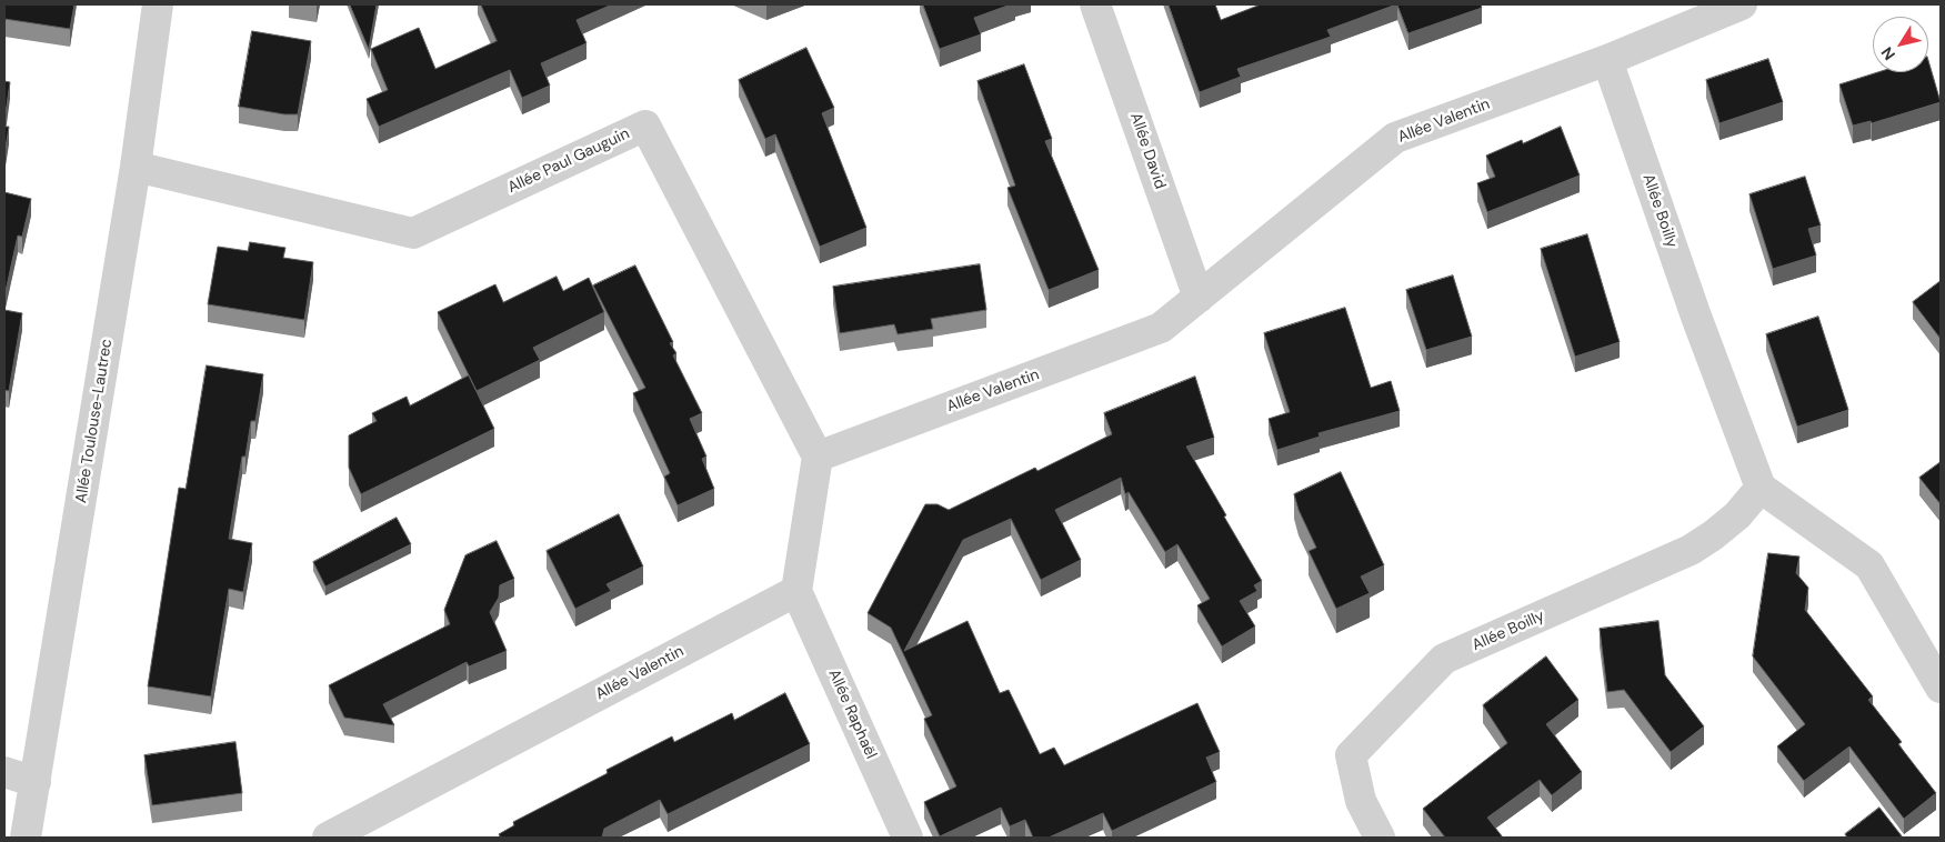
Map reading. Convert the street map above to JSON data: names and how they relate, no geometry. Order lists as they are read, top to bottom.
{
  "streets": {
    "street": [
      "Allée Valentin",
      "Allée David",
      "Allée Paul Gauguin",
      "Allée Boilly",
      "Allée Toulouse-Lautrec",
      "Allée Raphaël"
    ]
  },
  "crossings": [
    ["Allée Valentin", "Allée David"],
    ["Allée Valentin", "Allée Paul Gauguin"],
    ["Allée Valentin", "Allée Boilly"],
    ["Allée Valentin", "Allée Raphaël"],
    ["Allée Paul Gauguin", "Allée Toulouse-Lautrec"]
  ],
  "north": "bottom left"
}
